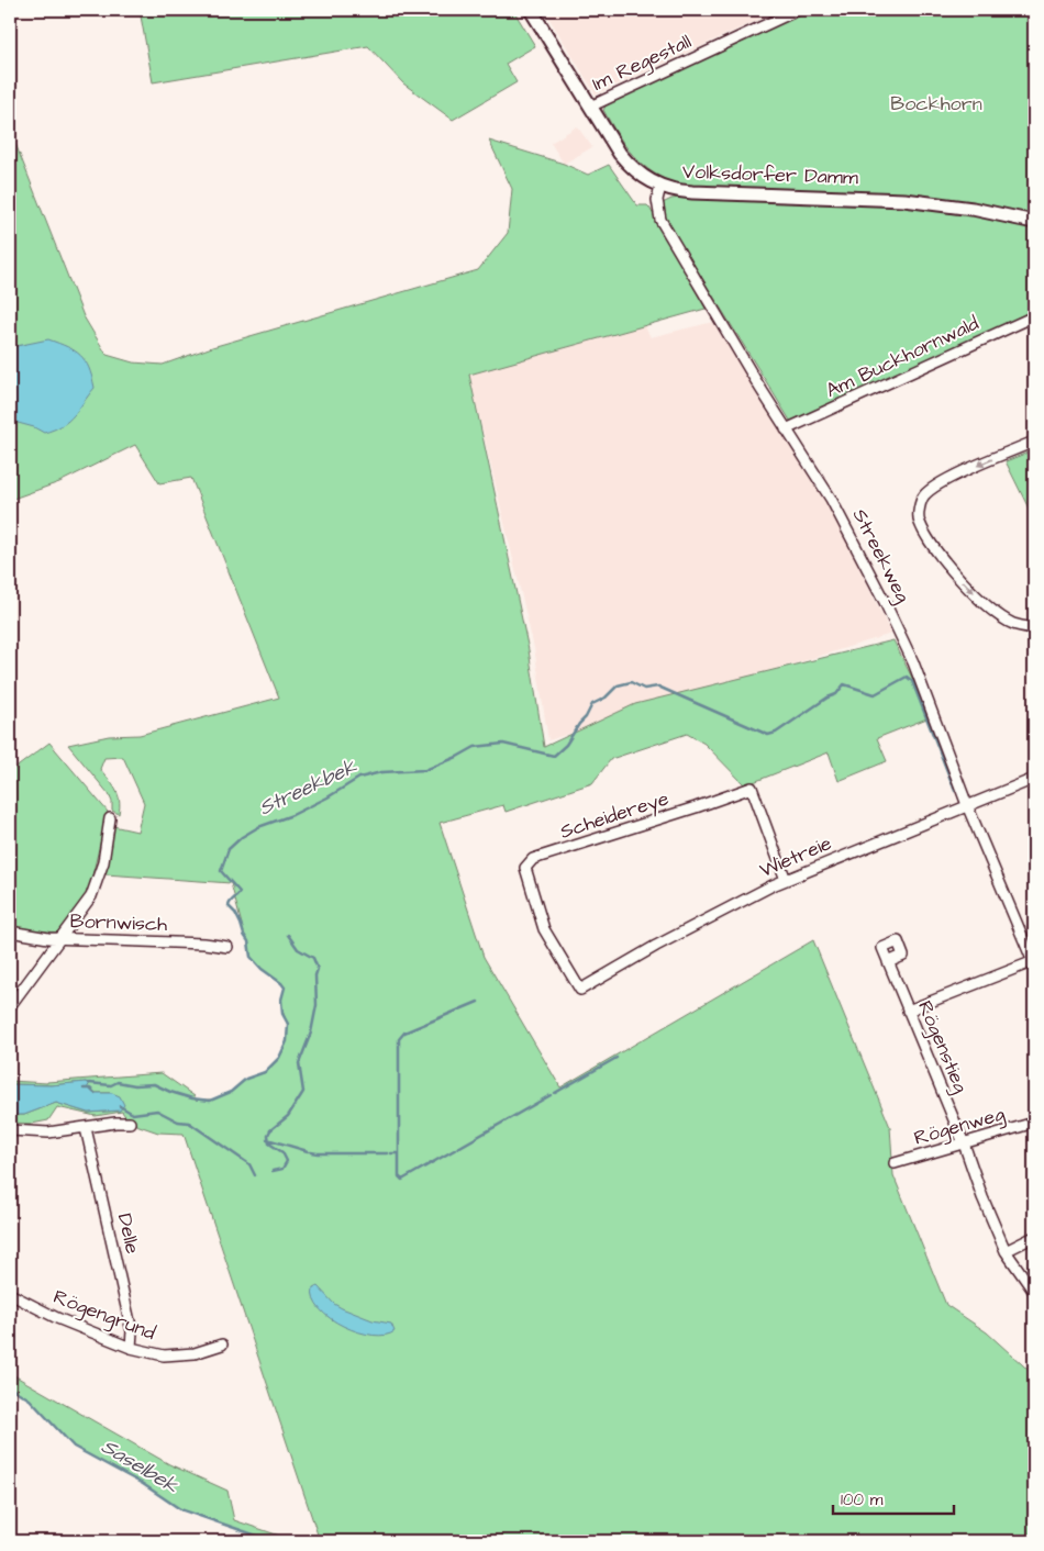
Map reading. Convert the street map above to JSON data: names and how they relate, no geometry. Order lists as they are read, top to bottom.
{
  "streets": {
    "main road": ["Volksdorfer Damm"],
    "street": [
      "Im Regestall",
      "Am Buckhornwald",
      "Streekweg",
      "Scheidereye",
      "Wietreie",
      "Bornwisch",
      "Rögenstieg",
      "Rögenweg",
      "Delle",
      "Rögengrund"
    ]
  },
  "crossings": [
    ["Im Regestall", "Volksdorfer Damm"],
    ["Volksdorfer Damm", "Streekweg"],
    ["Am Buckhornwald", "Streekweg"],
    ["Streekweg", "Wietreie"],
    ["Scheidereye", "Wietreie"],
    ["Rögenstieg", "Rögenweg"],
    ["Delle", "Rögengrund"]
  ],
  "water": ["Streekbek", "Saselbek"],
  "parks": ["Bockhorn"],
  "scale_bar": "100 m"
}
